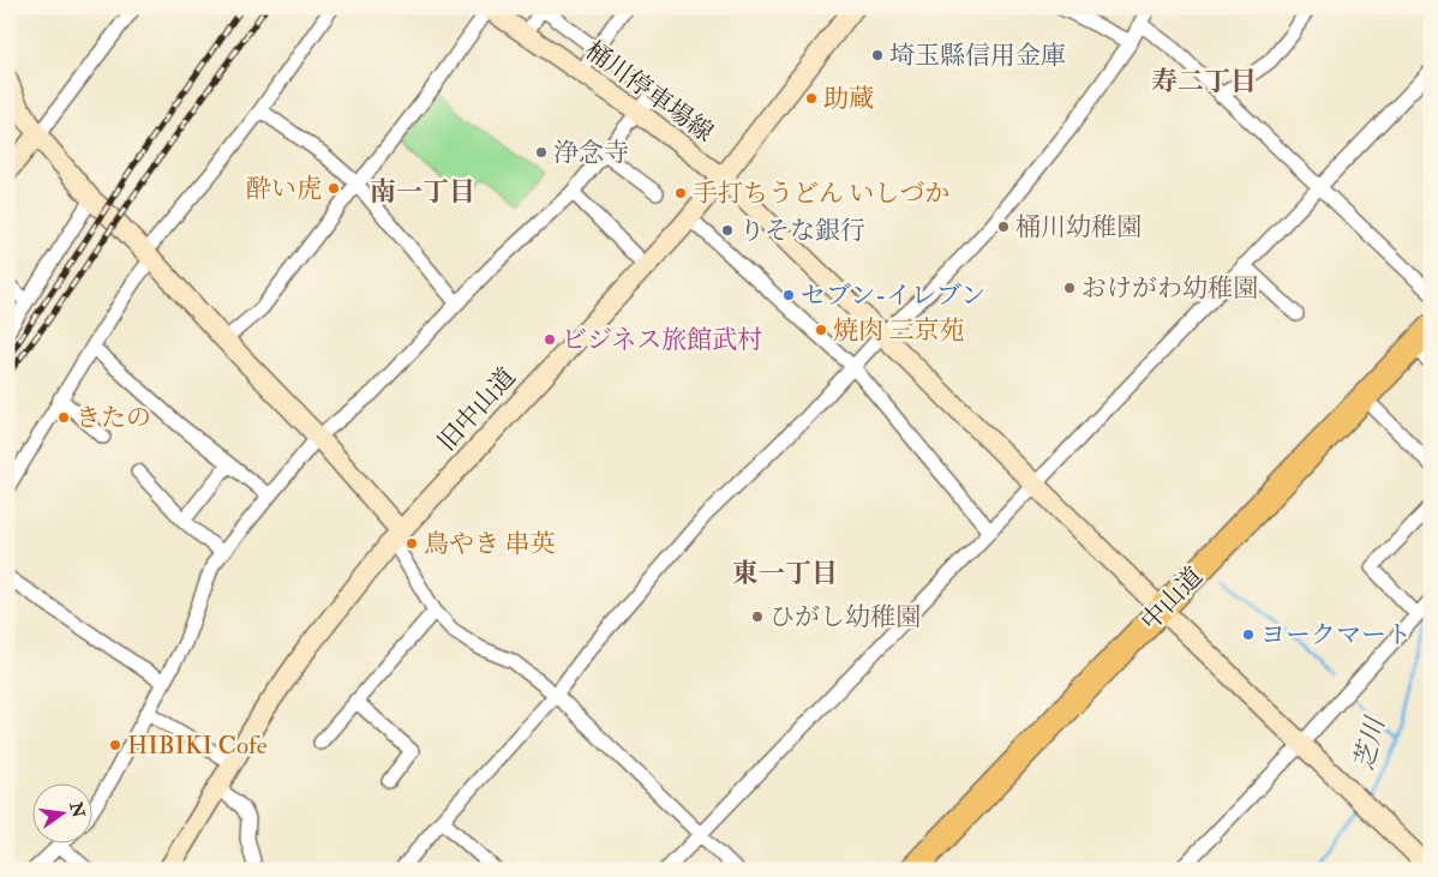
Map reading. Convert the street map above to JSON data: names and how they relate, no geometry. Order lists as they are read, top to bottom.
{
  "streets": {
    "highway": ["中山道"],
    "street": ["桶川停車場線", "旧中山道"]
  },
  "crossings": [
    ["桶川停車場線", "旧中山道"],
    ["桶川停車場線", "中山道"]
  ],
  "districts": ["寿二丁目", "南一丁目", "東一丁目"],
  "water": ["芝川"],
  "places": [
    "埼玉縣信用金庫",
    "助蔵",
    "浄念寺",
    "酔い虎",
    "手打ちうどん いしづか",
    "桶川幼稚園",
    "りそな銀行",
    "おけがわ幼稚園",
    "セブン-イレブン",
    "焼肉 三京苑",
    "ビジネス旅館武村",
    "きたの",
    "鳥やき 串英",
    "ひがし幼稚園",
    "ヨークマート",
    "HIBIKI Cofe"
  ],
  "north": "right"
}
